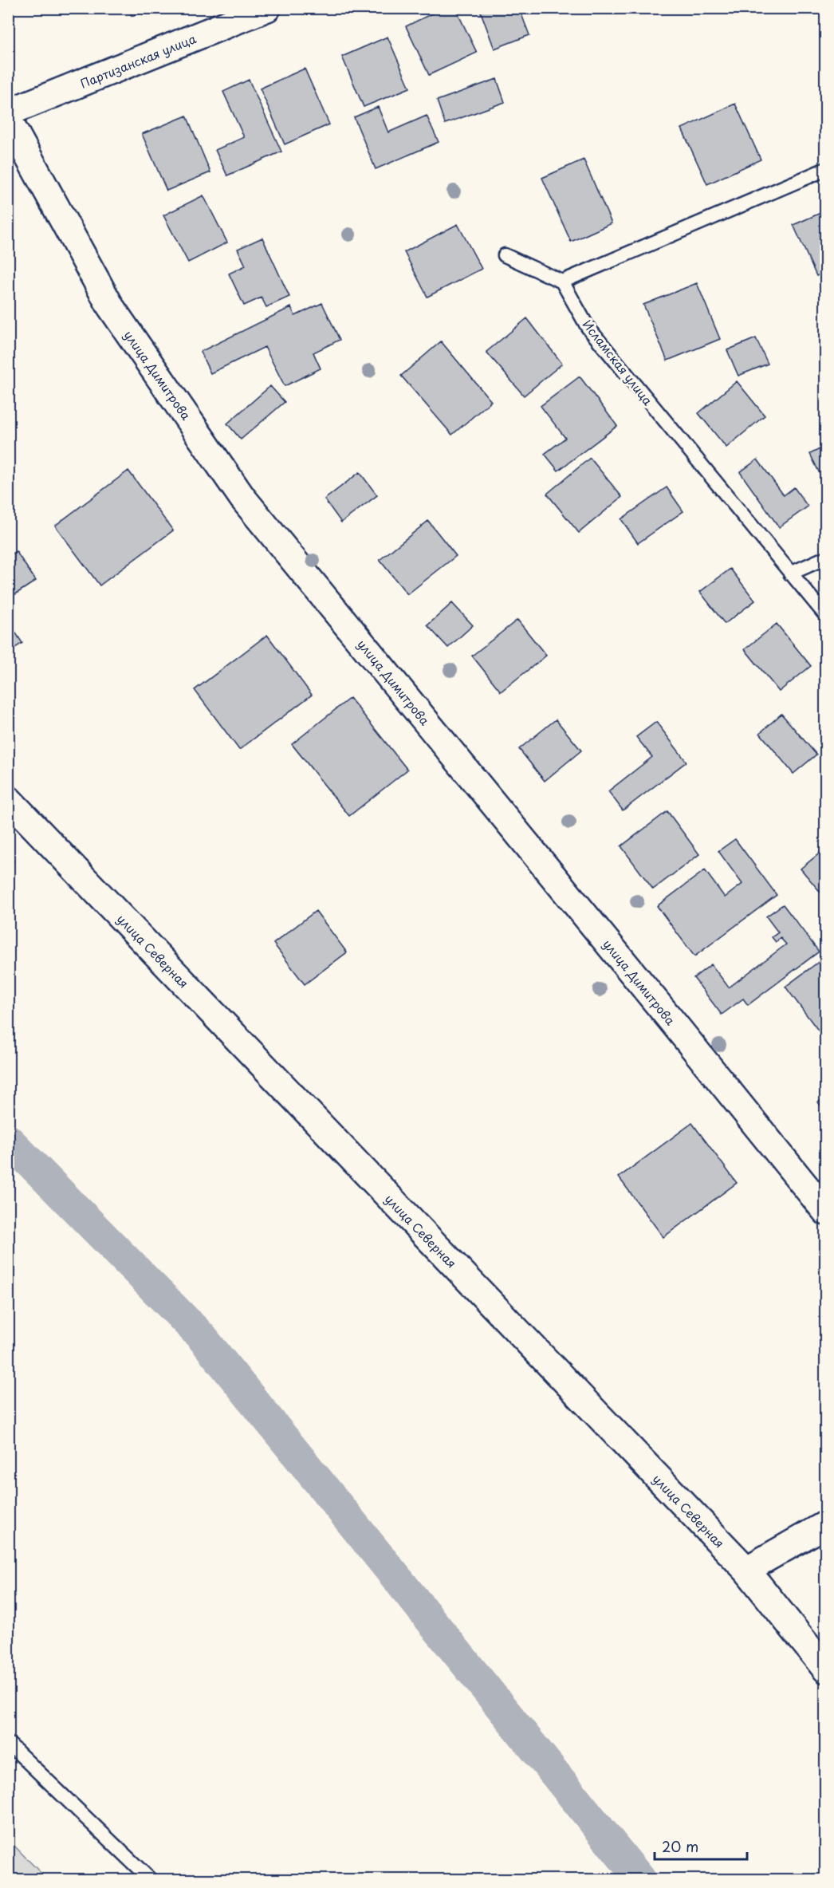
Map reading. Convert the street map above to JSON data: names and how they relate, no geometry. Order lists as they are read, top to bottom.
{
  "streets": {
    "street": ["Партизанская улица", "улица Димитрова", "улица Северная"],
    "lane": ["Исламская улица"]
  },
  "scale_bar": "20 m"
}
